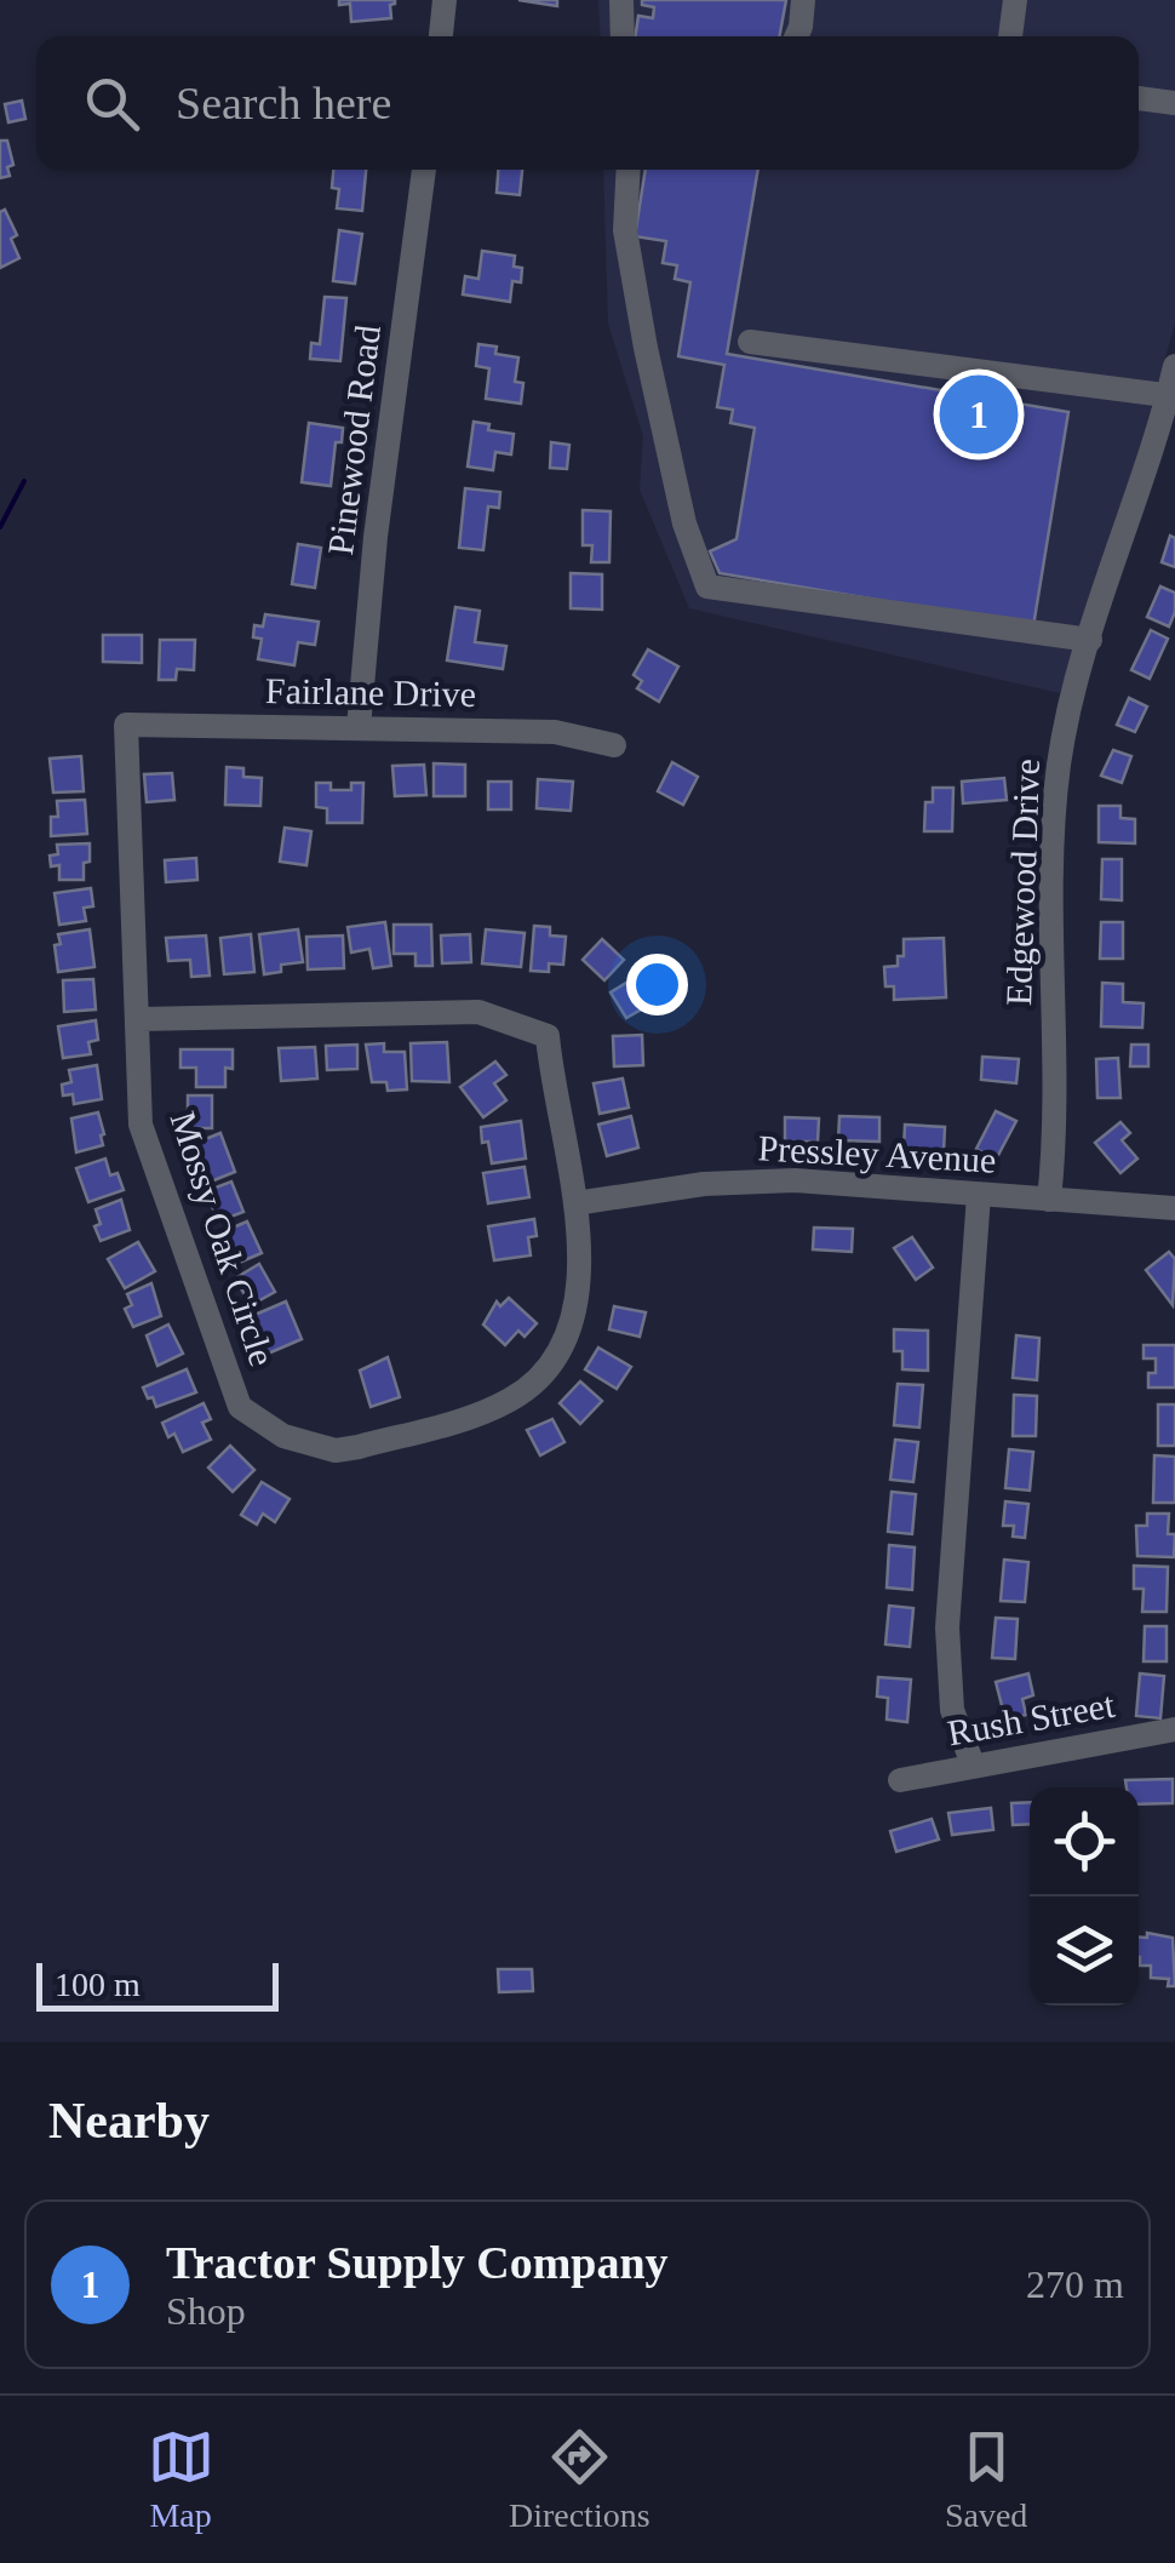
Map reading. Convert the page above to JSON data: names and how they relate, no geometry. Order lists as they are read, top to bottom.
{
  "streets": {
    "street": [
      "Pinewood Road",
      "Fairlane Drive",
      "Edgewood Drive",
      "Pressley Avenue",
      "Mossy Oak Circle",
      "Rush Street"
    ]
  },
  "crossings": [
    ["Pinewood Road", "Fairlane Drive"],
    ["Fairlane Drive", "Mossy Oak Circle"],
    ["Edgewood Drive", "Pressley Avenue"],
    ["Pressley Avenue", "Mossy Oak Circle"]
  ],
  "scale_bar": "100 m",
  "page": {
    "search": "Search here",
    "pins": "1",
    "scale": "100 m",
    "heading": "Nearby",
    "list": [
      {
        "mark": "1",
        "name": "Tractor Supply Company",
        "note": "Shop",
        "value": "270 m"
      }
    ],
    "nav": ["Map", "Directions", "Saved"]
  }
}
